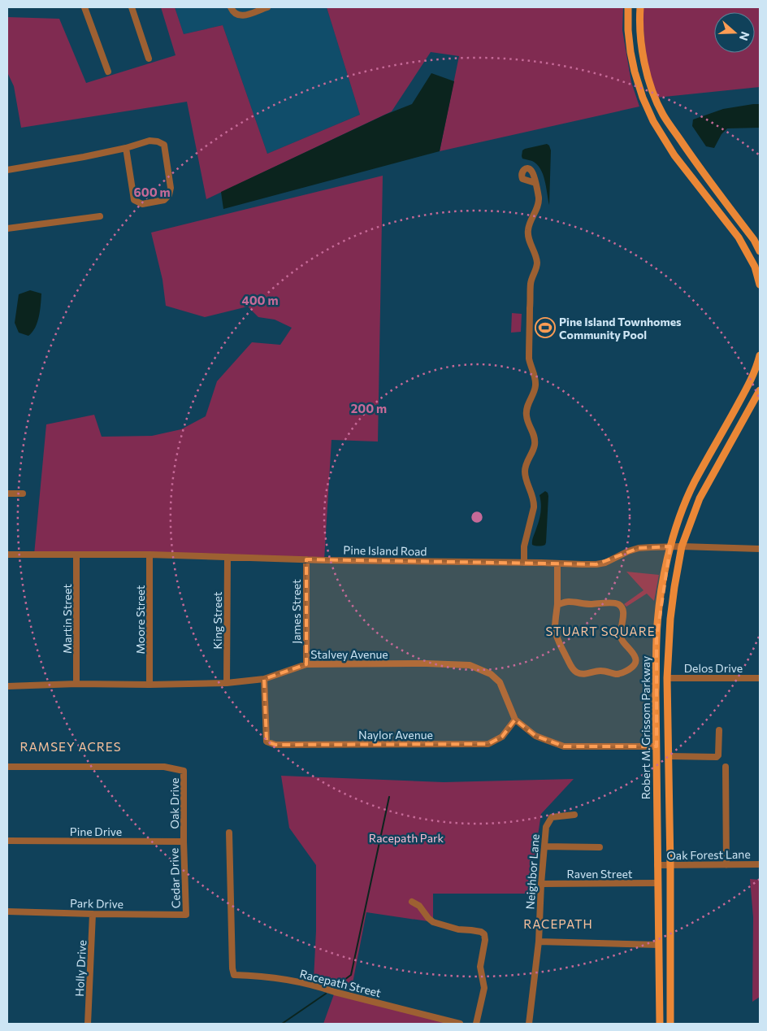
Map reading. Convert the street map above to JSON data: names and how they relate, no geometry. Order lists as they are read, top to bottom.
{
  "streets": {
    "main road": ["Robert M. Grissom Parkway"],
    "street": [
      "Pine Island Road",
      "James Street",
      "Martin Street",
      "Moore Street",
      "King Street",
      "Stalvey Avenue",
      "Delos Drive",
      "Naylor Avenue",
      "Oak Drive",
      "Pine Drive",
      "Oak Forest Lane",
      "Neighbor Lane",
      "Raven Street",
      "Cedar Drive",
      "Park Drive",
      "Holly Drive",
      "Racepath Street"
    ]
  },
  "crossings": [
    ["Pine Island Road", "James Street"],
    ["Pine Island Road", "Martin Street"],
    ["Pine Island Road", "Moore Street"],
    ["Pine Island Road", "King Street"],
    ["Pine Island Road", "Robert M. Grissom Parkway"],
    ["James Street", "Stalvey Avenue"],
    ["Martin Street", "Stalvey Avenue"],
    ["Moore Street", "Stalvey Avenue"],
    ["King Street", "Stalvey Avenue"],
    ["Stalvey Avenue", "Naylor Avenue"],
    ["Delos Drive", "Robert M. Grissom Parkway"],
    ["Robert M. Grissom Parkway", "Oak Forest Lane"],
    ["Robert M. Grissom Parkway", "Raven Street"],
    ["Oak Drive", "Pine Drive"],
    ["Oak Drive", "Cedar Drive"],
    ["Pine Drive", "Cedar Drive"],
    ["Neighbor Lane", "Raven Street"],
    ["Cedar Drive", "Park Drive"],
    ["Park Drive", "Holly Drive"]
  ],
  "districts": ["STUART SQUARE", "RAMSEY ACRES", "RACEPATH"],
  "parks": ["Racepath Park"],
  "places": {
    "sports": ["Pine Island Townhomes Community Pool"]
  },
  "north": "right",
  "rings": ["600 m", "400 m", "200 m"]
}
